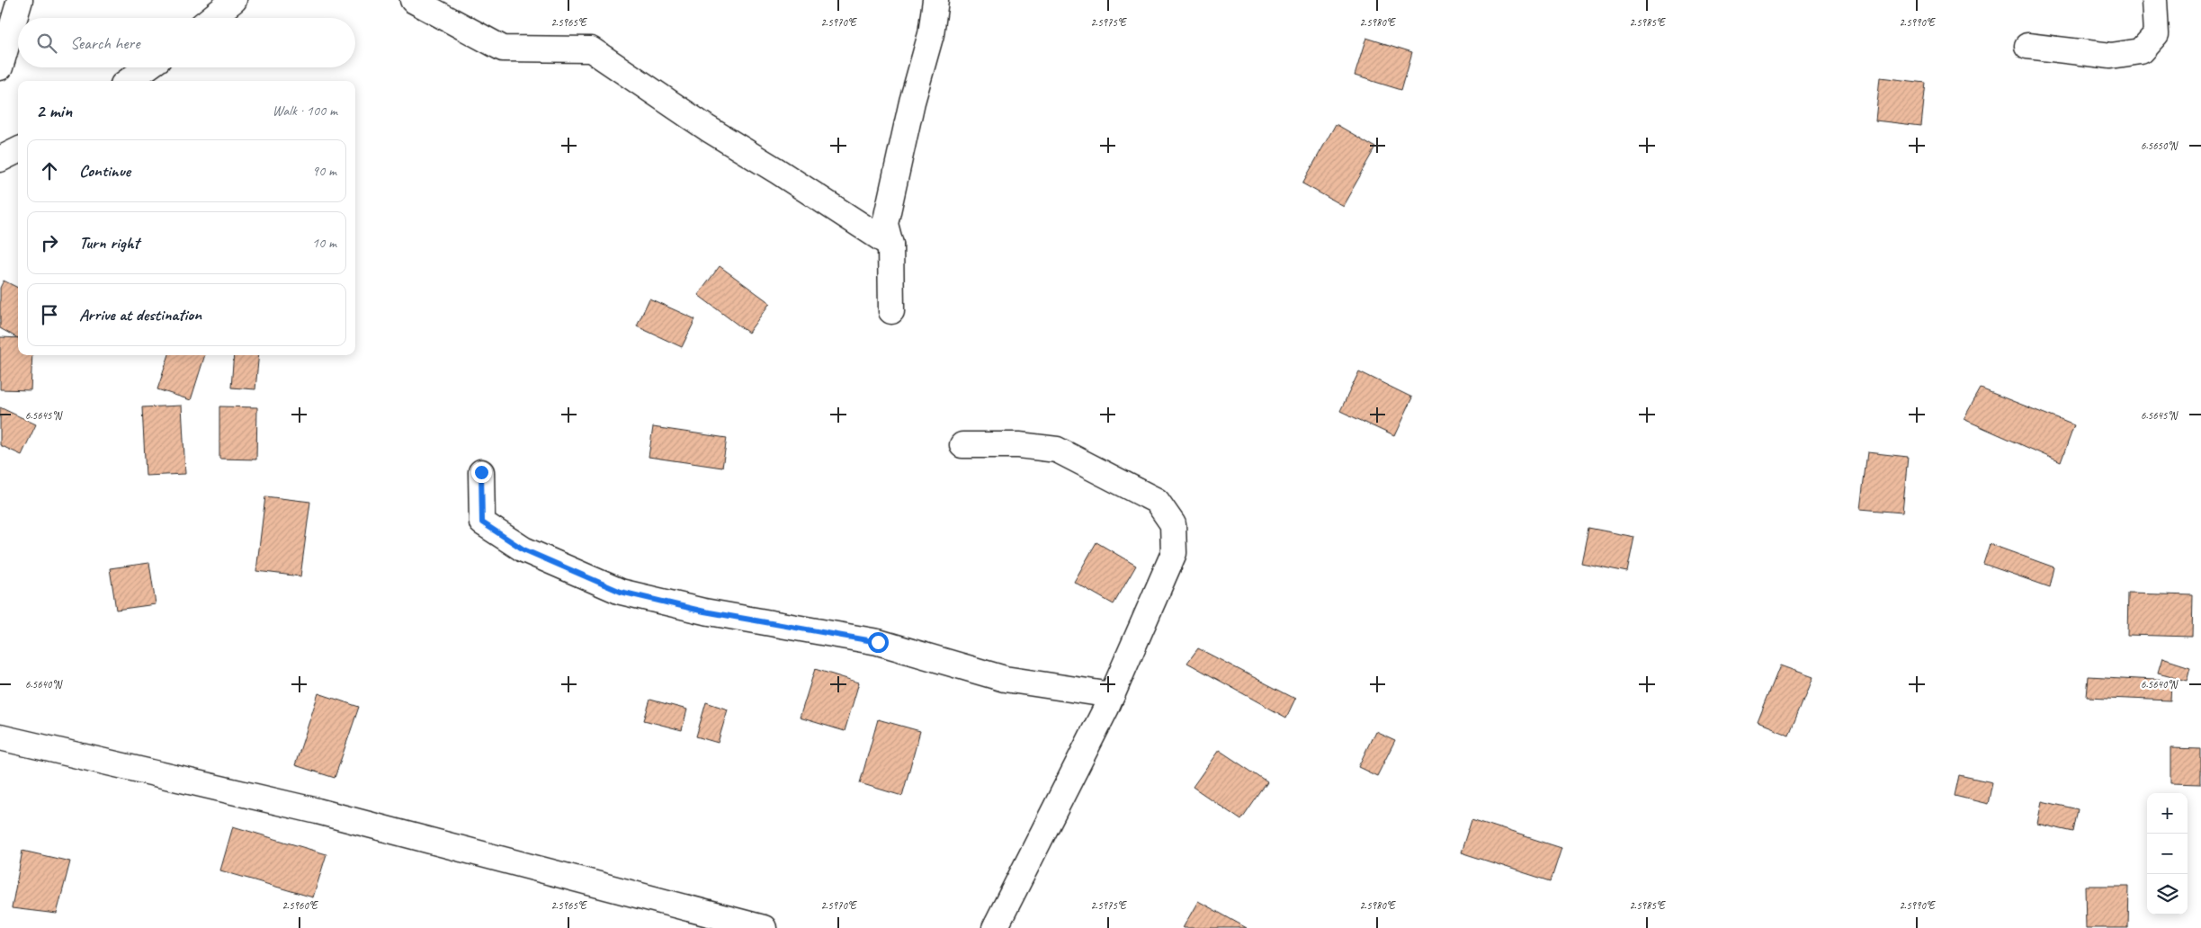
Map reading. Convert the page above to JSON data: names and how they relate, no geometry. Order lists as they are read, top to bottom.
{
  "page": {
    "search": "Search here",
    "heading": ["2 min", "Walk · 100 m"],
    "list": [
      ["Continue", "90 m"],
      ["Turn right", "10 m"],
      "Arrive at destination"
    ],
    "map_buttons": ["+", "−"]
  },
  "coordinates": [
    "2.5965°E",
    "2.5970°E",
    "2.5975°E",
    "2.5980°E",
    "2.5985°E",
    "2.5990°E",
    "6.5650°N",
    "6.5645°N",
    "6.5640°N",
    "2.5960°E"
  ]
}
